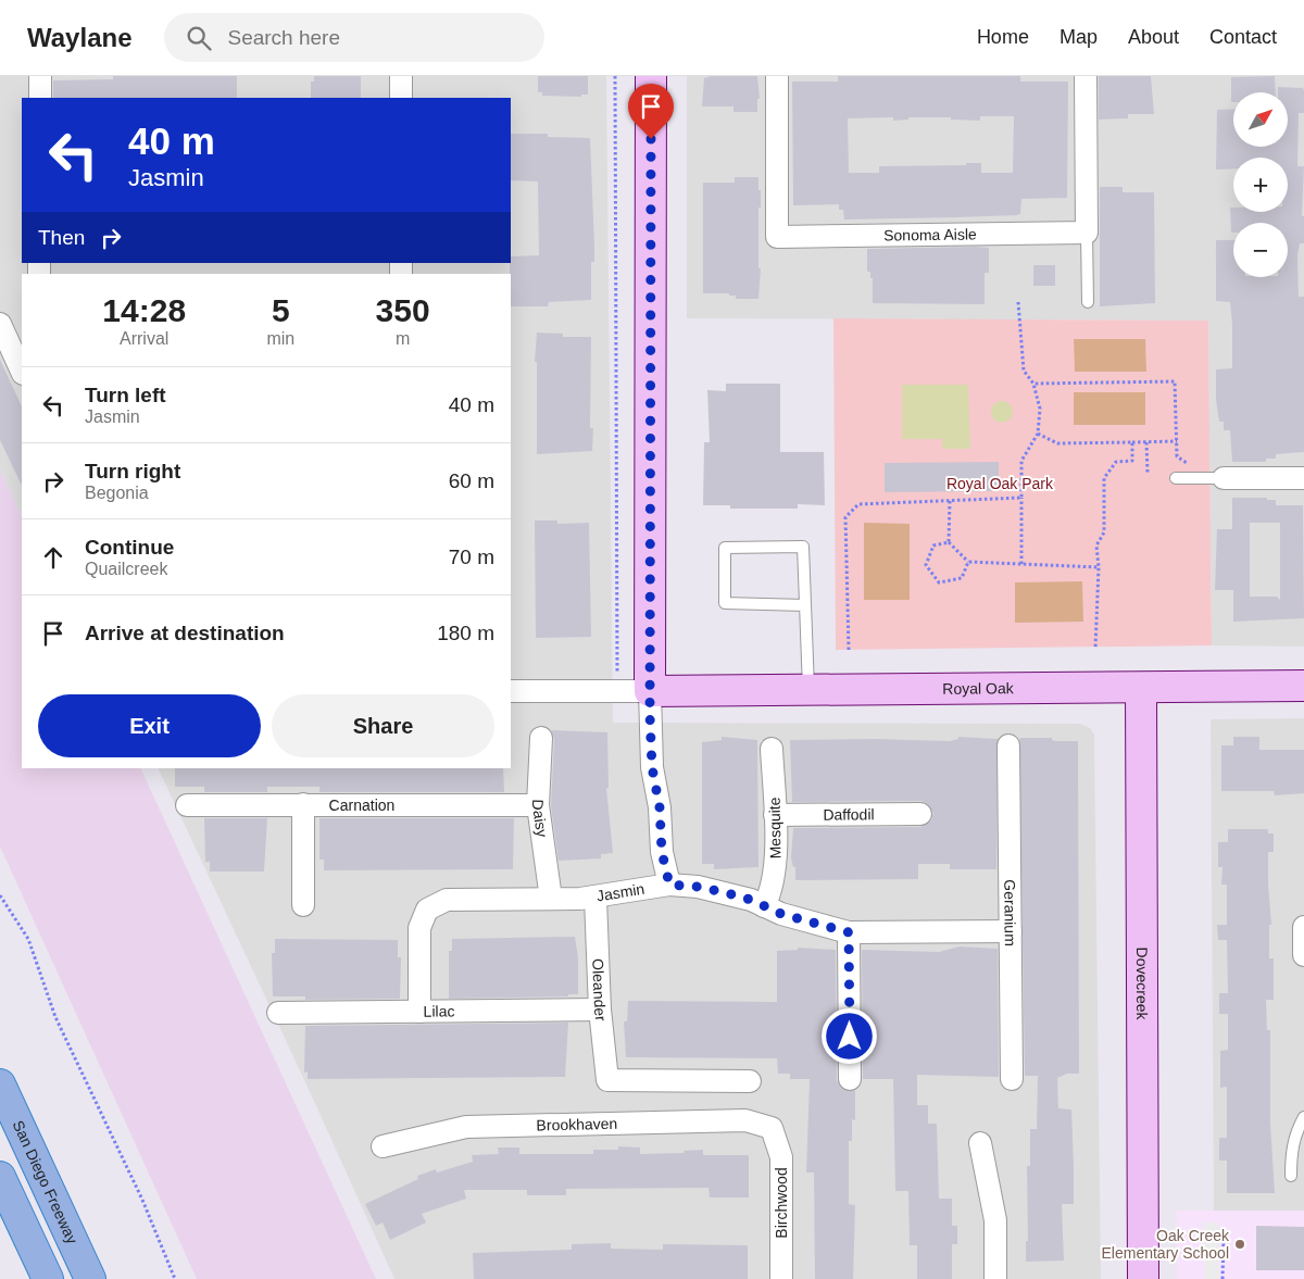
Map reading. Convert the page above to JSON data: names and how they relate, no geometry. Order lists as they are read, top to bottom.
{
  "streets": {
    "highway": ["San Diego Freeway"],
    "street": [
      "Sonoma Aisle",
      "Royal Oak",
      "Carnation",
      "Daffodil",
      "Daisy",
      "Mesquite",
      "Jasmin",
      "Geranium",
      "Dovecreek",
      "Oleander",
      "Lilac",
      "Brookhaven",
      "Birchwood"
    ]
  },
  "crossings": [
    ["Royal Oak", "Dovecreek"],
    ["Carnation", "Daisy"],
    ["Daffodil", "Mesquite"],
    ["Daisy", "Jasmin"],
    ["Mesquite", "Jasmin"],
    ["Jasmin", "Geranium"],
    ["Jasmin", "Oleander"],
    ["Jasmin", "Lilac"],
    ["Oleander", "Lilac"],
    ["Brookhaven", "Birchwood"]
  ],
  "parks": ["Royal Oak Park"],
  "places": ["Oak Creek Elementary School"],
  "north": "top right",
  "page": {
    "header": "Waylane",
    "search": "Search here",
    "nav": [
      "Home",
      "Map",
      "About",
      "Contact"
    ],
    "map_buttons": ["+", "−"],
    "turn": ["40 m", "Jasmin"],
    "then": "Then",
    "eta": [
      "14:28",
      "Arrival",
      "5",
      "min",
      "350",
      "m"
    ],
    "list": [
      {
        "name": "Turn left",
        "note": "Jasmin",
        "value": "40 m"
      },
      {
        "name": "Turn right",
        "note": "Begonia",
        "value": "60 m"
      },
      {
        "name": "Continue",
        "note": "Quailcreek",
        "value": "70 m"
      },
      {
        "name": "Arrive at destination",
        "value": "180 m"
      }
    ],
    "buttons": ["Exit", "Share"]
  }
}
